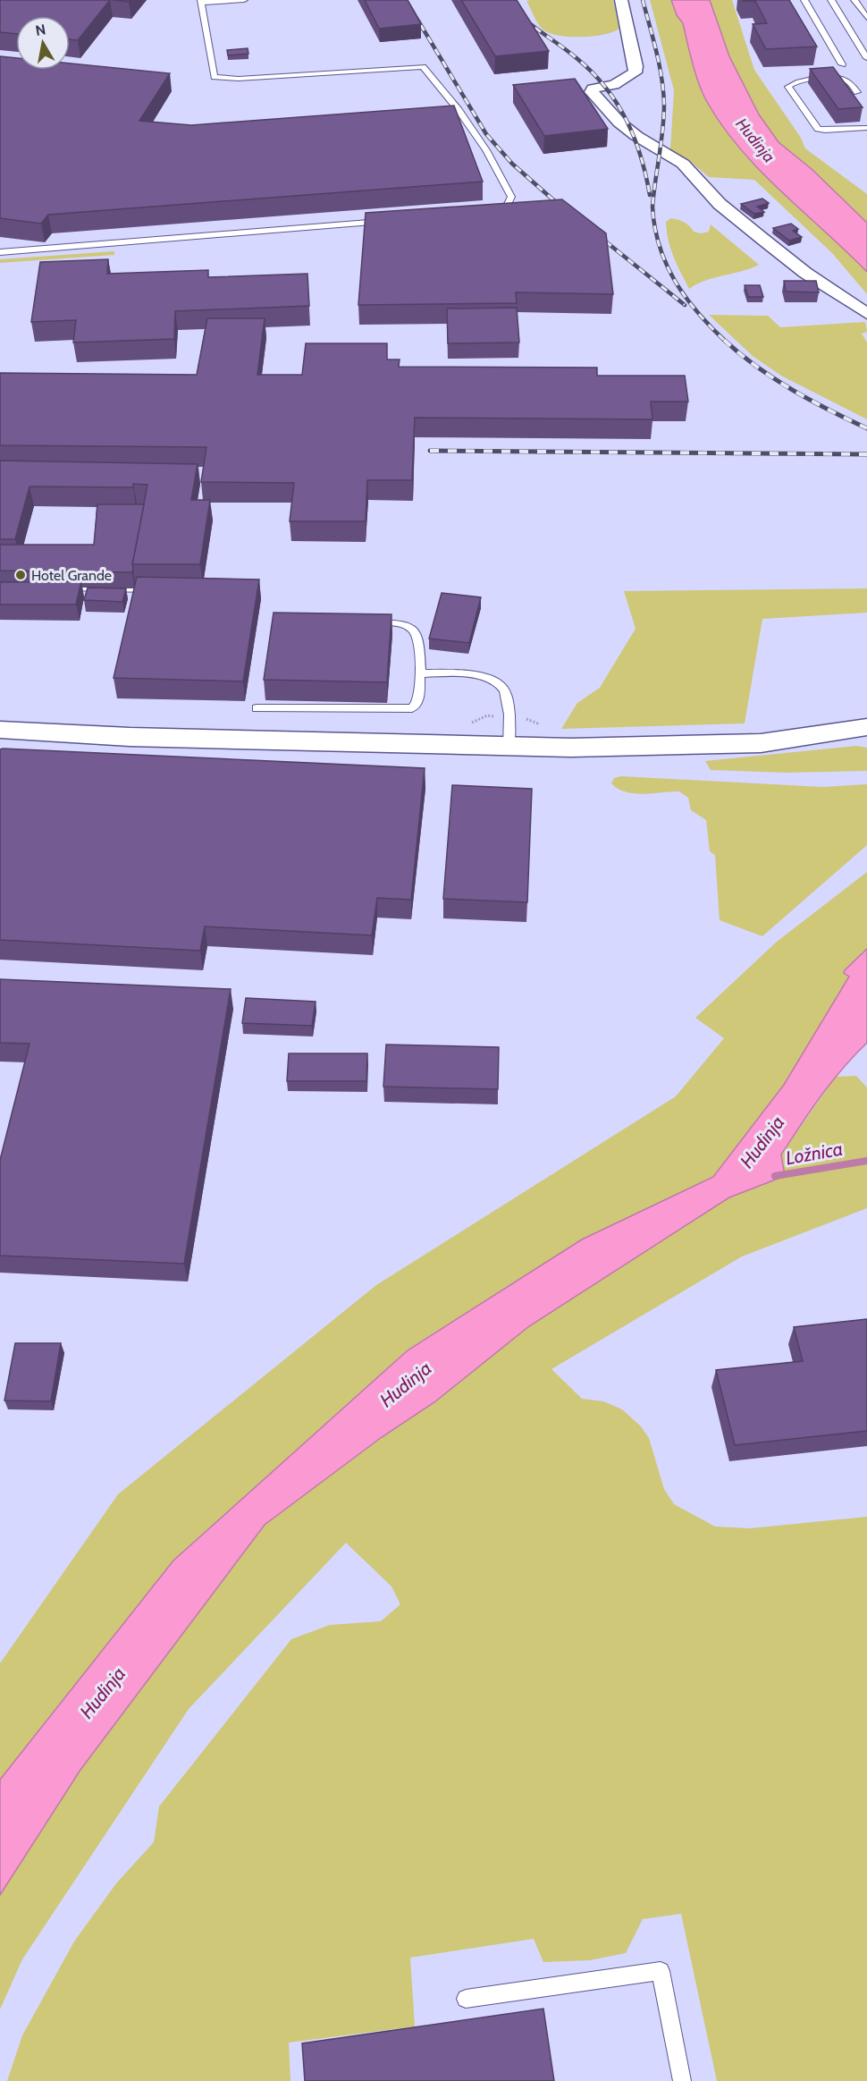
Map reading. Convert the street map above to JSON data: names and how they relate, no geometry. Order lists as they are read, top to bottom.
{
  "water": ["Hudinja", "Ložnica"],
  "places": ["Hotel Grande"],
  "north": "top"
}
